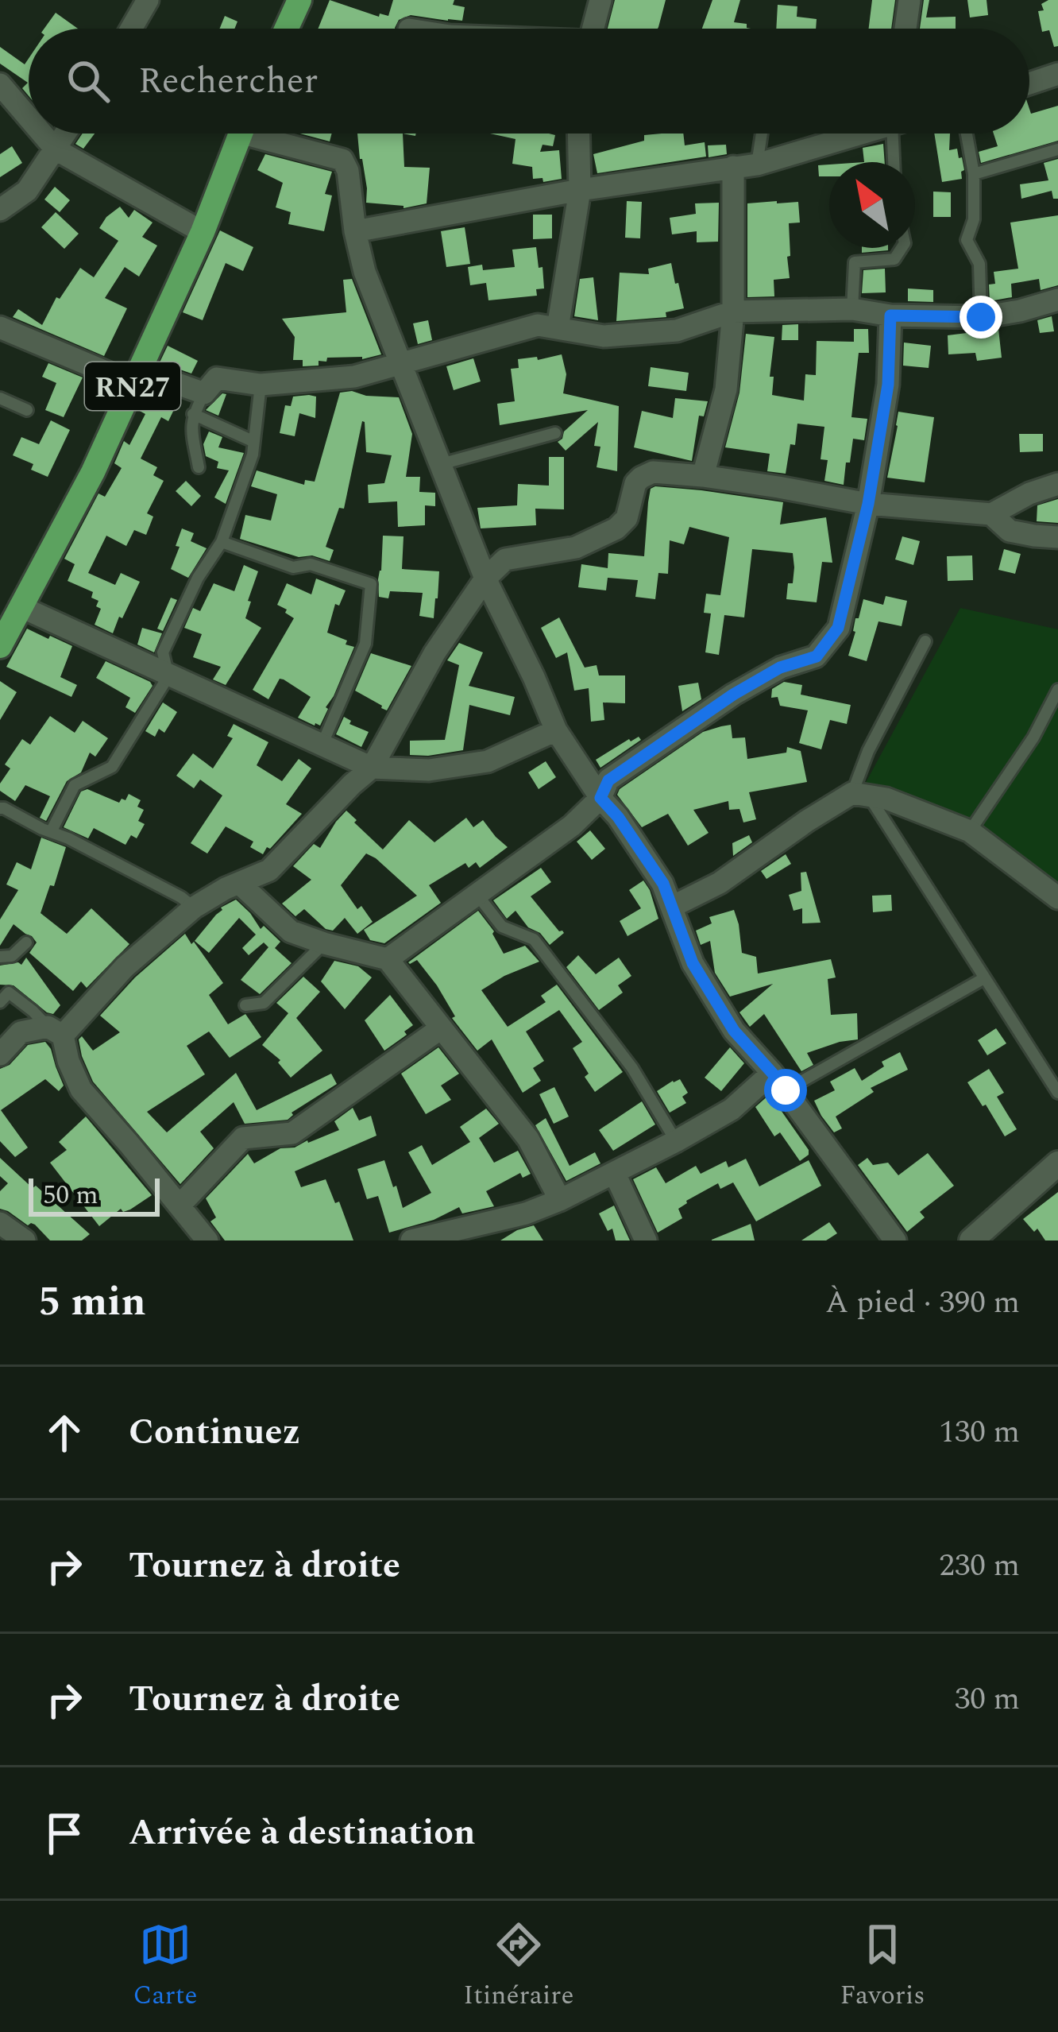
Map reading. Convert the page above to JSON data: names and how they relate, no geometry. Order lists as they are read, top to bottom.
{
  "streets": {
    "main road": ["RN27"]
  },
  "scale_bar": "50 m",
  "north": "top left",
  "page": {
    "search": "Rechercher",
    "scale": "50 m",
    "heading": ["5 min", "À pied · 390 m"],
    "list": [
      ["Continuez", "130 m"],
      ["Tournez à droite", "230 m"],
      ["Tournez à droite", "30 m"],
      "Arrivée à destination"
    ],
    "nav": ["Carte", "Itinéraire", "Favoris"]
  }
}
